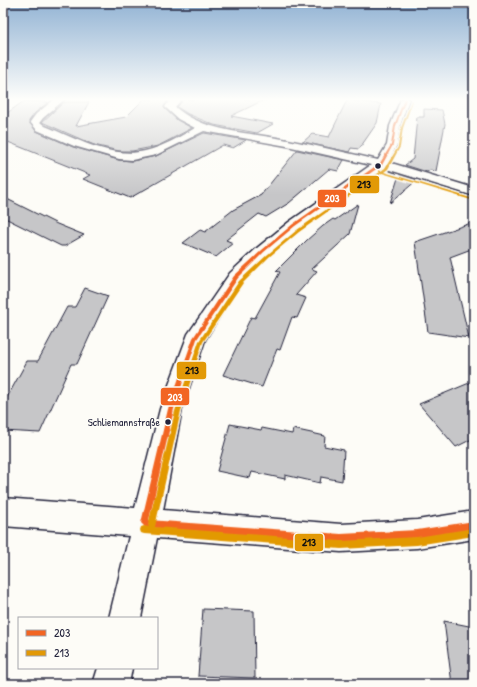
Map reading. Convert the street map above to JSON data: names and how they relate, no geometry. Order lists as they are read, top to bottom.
{
  "places": ["Schliemannstraße"],
  "lines": ["transit line 203", "transit line 213"],
  "legend": ["203", "213"]
}
